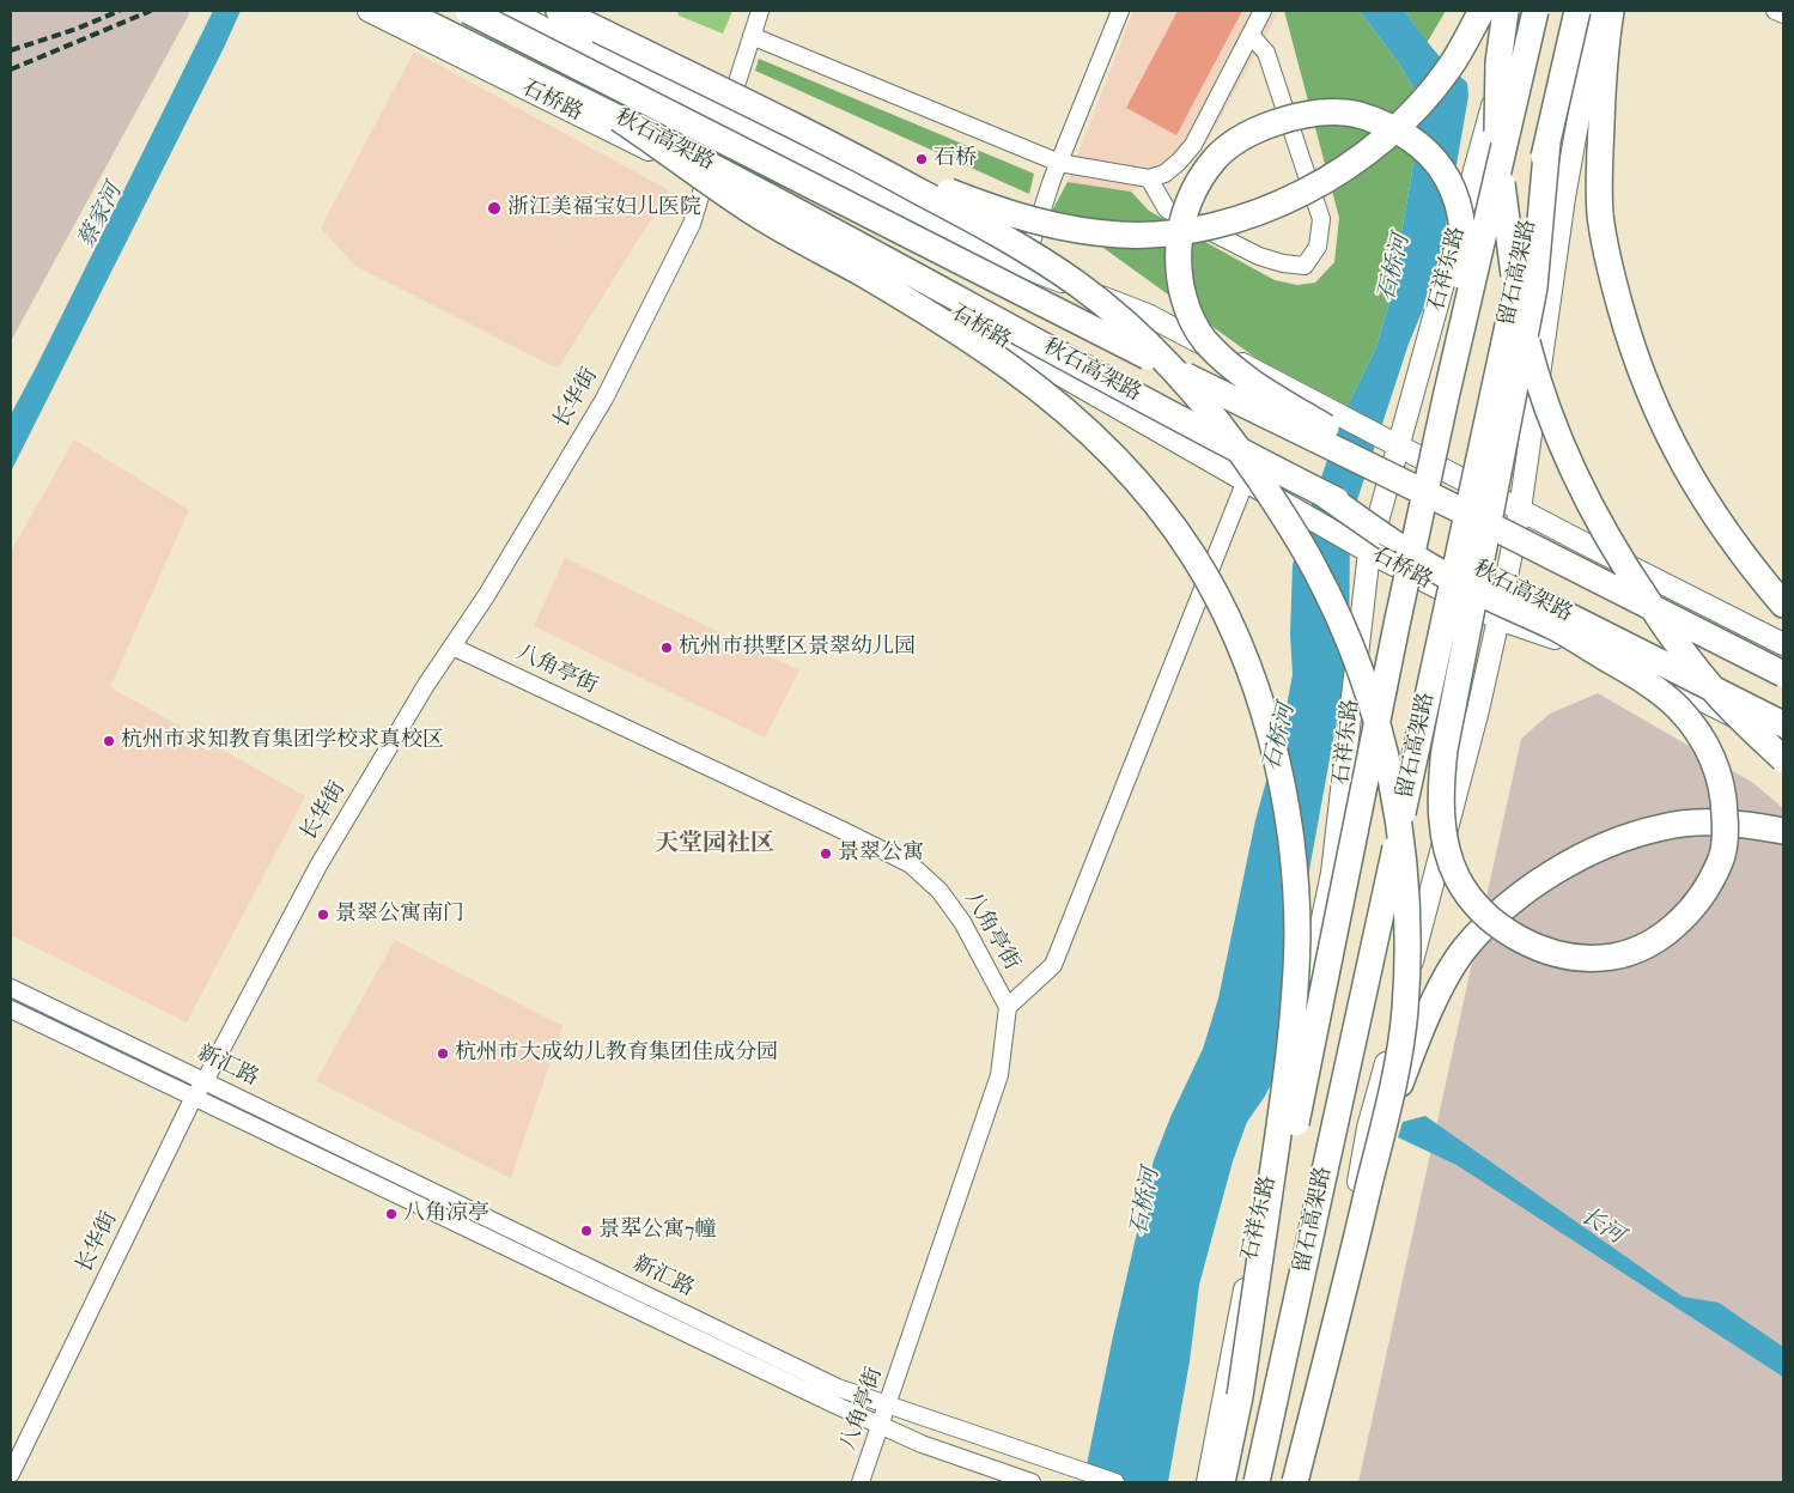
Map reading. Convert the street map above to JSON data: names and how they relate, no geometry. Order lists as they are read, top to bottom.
{
  "streets": {
    "highway": ["秋石高架路", "留石高架路"],
    "main road": ["石桥路", "石祥东路"],
    "street": ["长华街", "八角亭街", "新汇路"]
  },
  "crossings": [
    ["石桥路", "石祥东路"],
    ["石桥路", "长华街"],
    ["长华街", "八角亭街"],
    ["长华街", "新汇路"],
    ["八角亭街", "新汇路"]
  ],
  "districts": ["天堂园社区"],
  "water": ["蔡家河", "石桥河", "长河"],
  "places": [
    "石桥",
    "浙江美福宝妇儿医院",
    "杭州市拱墅区景翠幼儿园",
    "杭州市求知教育集团学校求真校区",
    "景翠公寓",
    "景翠公寓南门",
    "杭州市大成幼儿教育集团佳成分园",
    "八角凉亭",
    "景翆公寓7幢"
  ]
}
